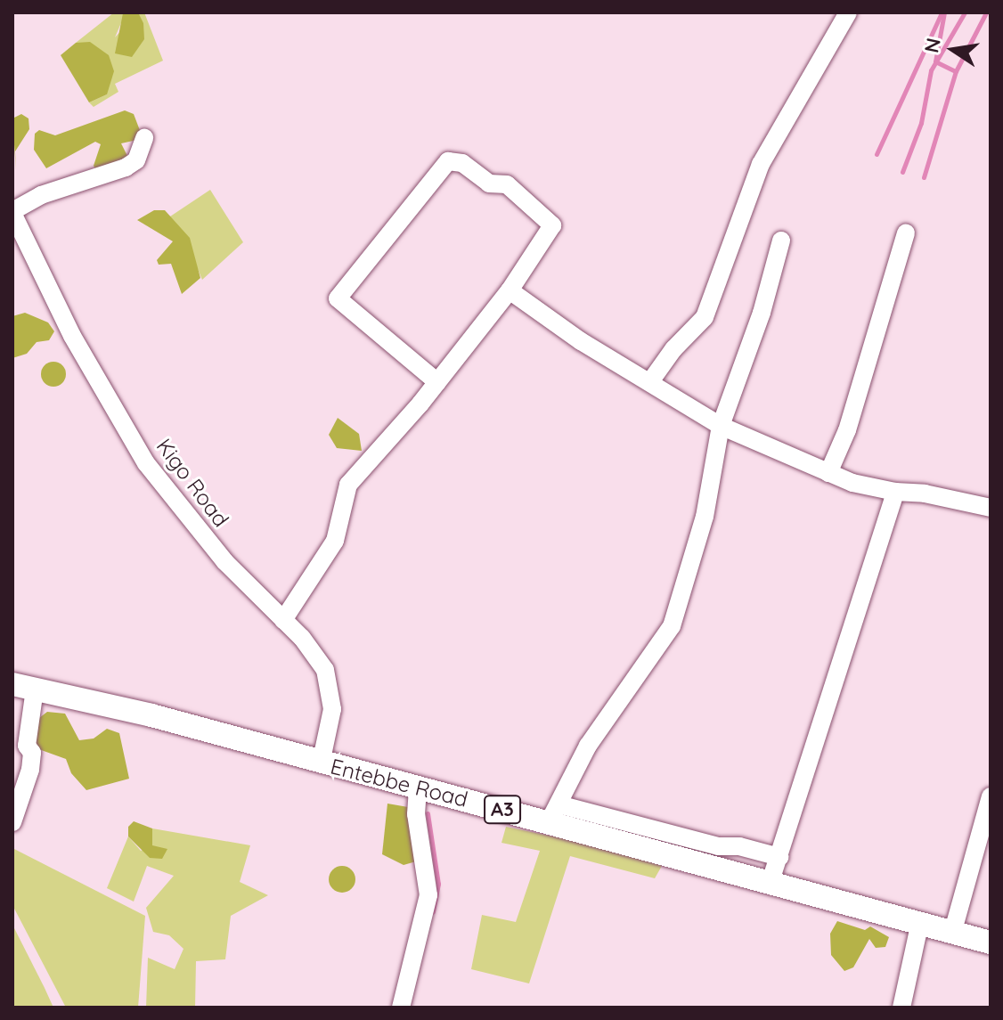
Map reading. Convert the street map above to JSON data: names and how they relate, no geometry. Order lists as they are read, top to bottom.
{
  "streets": {
    "main road": ["Entebbe Road", "A3"],
    "street": ["Kigo Road"]
  },
  "crossings": [
    ["Kigo Road", "Entebbe Road"]
  ],
  "north": "left"
}
